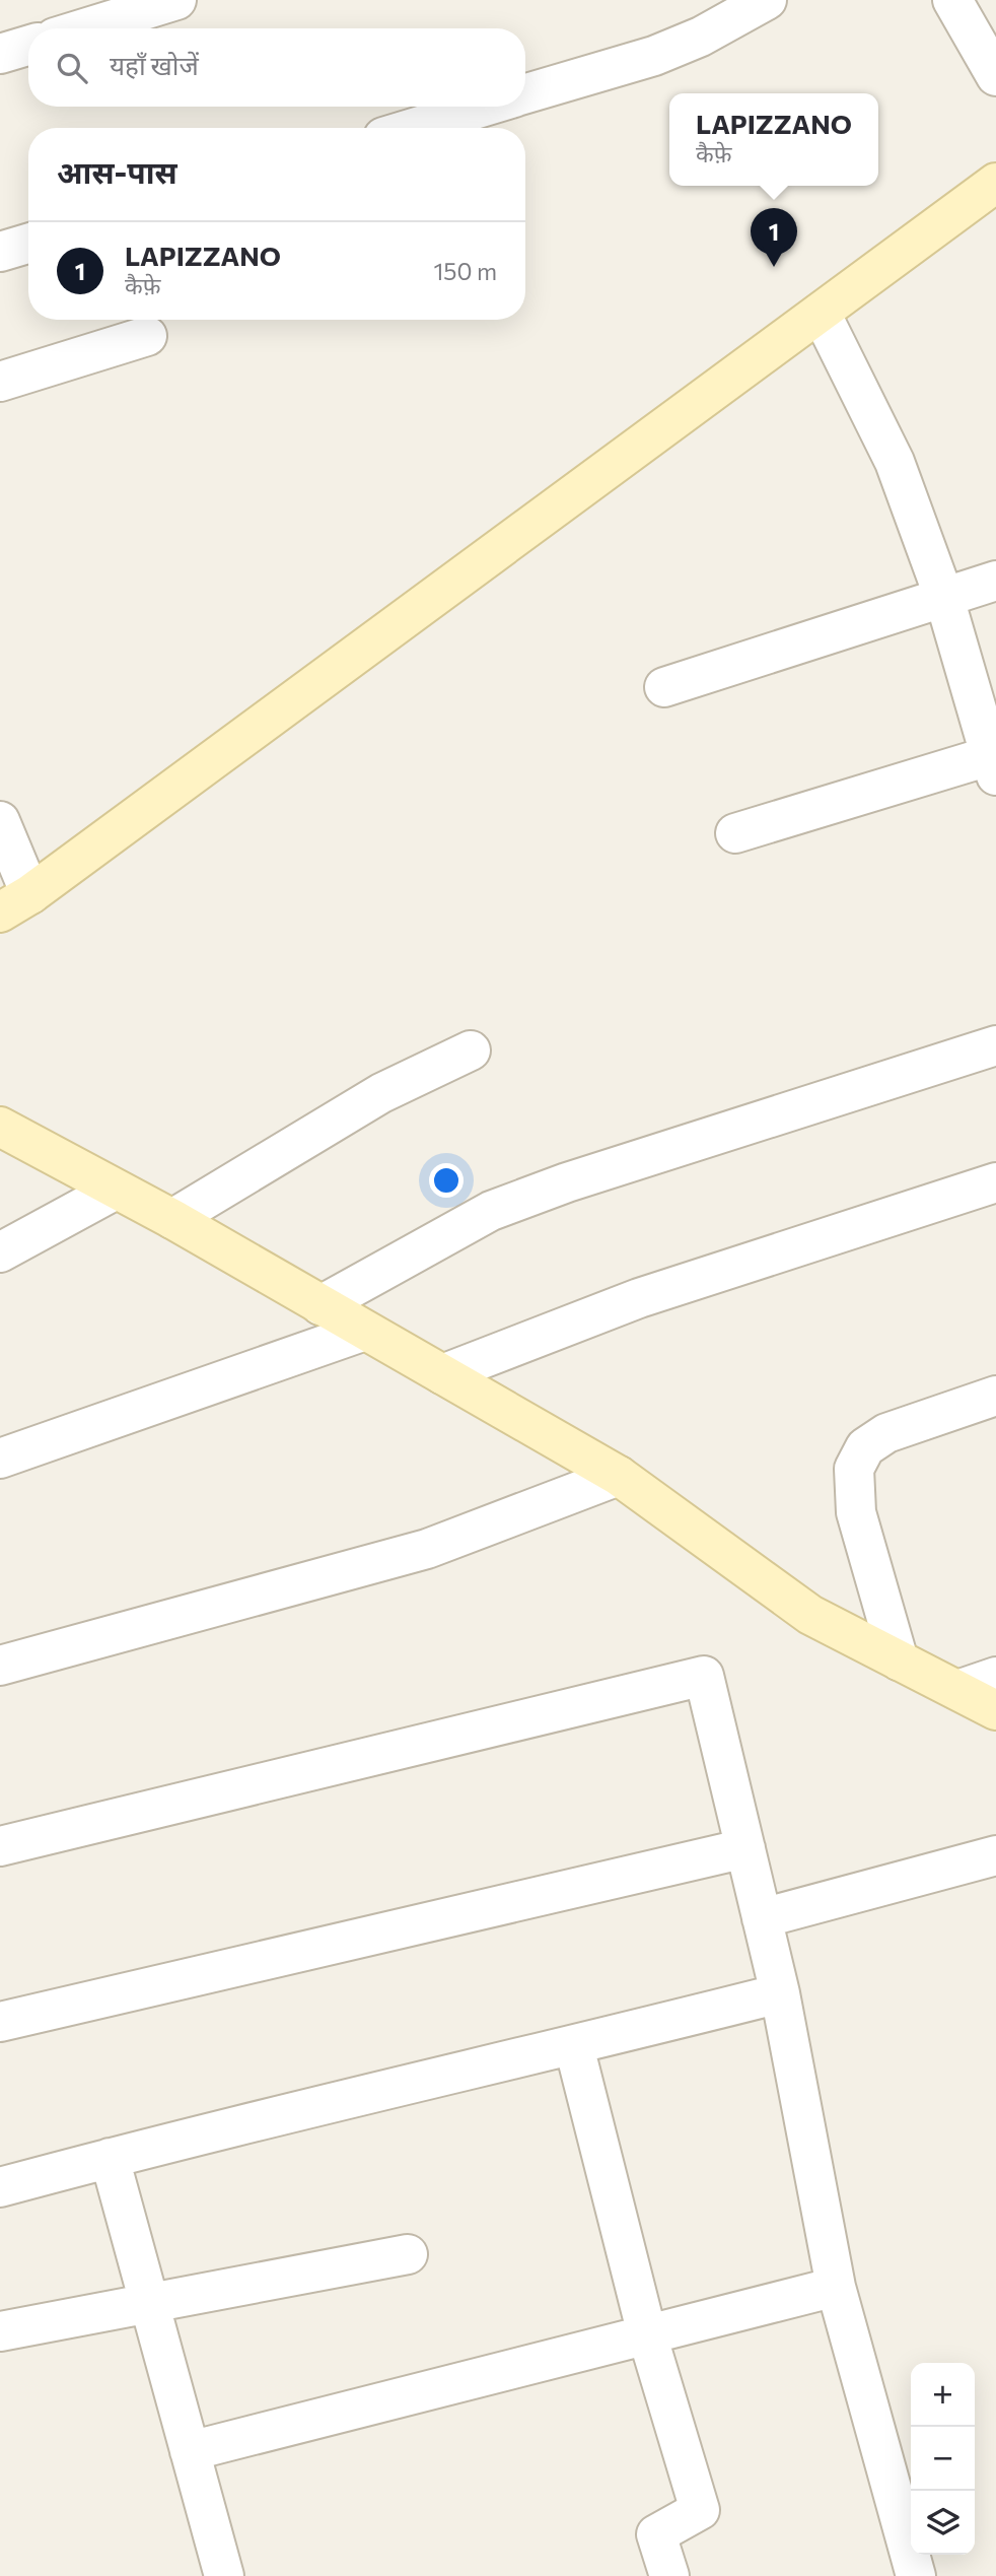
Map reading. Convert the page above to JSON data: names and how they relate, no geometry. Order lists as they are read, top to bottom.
{
  "page": {
    "search": "यहाँ खोजें",
    "popup": ["LAPIZZANO", "कैफ़े"],
    "heading": "आस-पास",
    "pins": "1",
    "list": [
      {
        "mark": "1",
        "name": "LAPIZZANO",
        "note": "कैफ़े",
        "value": "150 m"
      }
    ],
    "map_buttons": ["+", "−"]
  }
}
